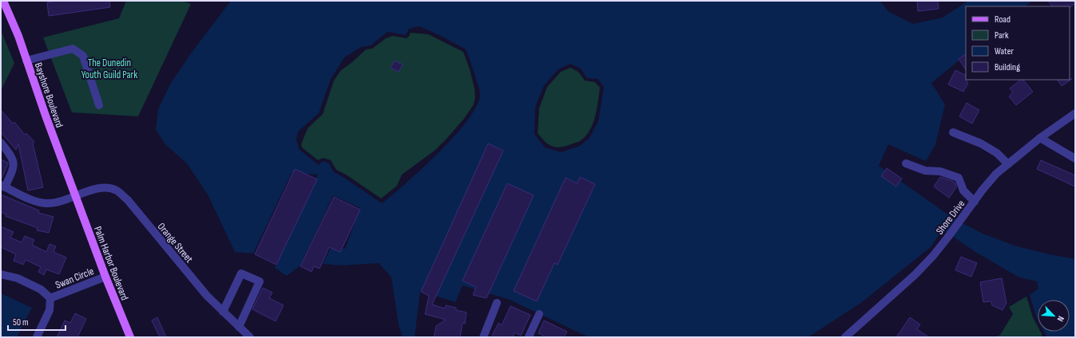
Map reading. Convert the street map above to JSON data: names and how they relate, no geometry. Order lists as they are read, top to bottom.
{
  "streets": {
    "main road": ["Bayshore Boulevard", "Palm Harbor Boulevard"],
    "street": ["Shore Drive", "Orange Street", "Swan Circle"]
  },
  "crossings": [
    ["Bayshore Boulevard", "Orange Street"],
    ["Bayshore Boulevard", "Palm Harbor Boulevard"],
    ["Orange Street", "Palm Harbor Boulevard"],
    ["Palm Harbor Boulevard", "Swan Circle"]
  ],
  "parks": ["The Dunedin Youth Guild Park"],
  "legend": [
    "Road",
    "Park",
    "Water",
    "Building"
  ],
  "scale_bar": "50 m",
  "north": "bottom right"
}
